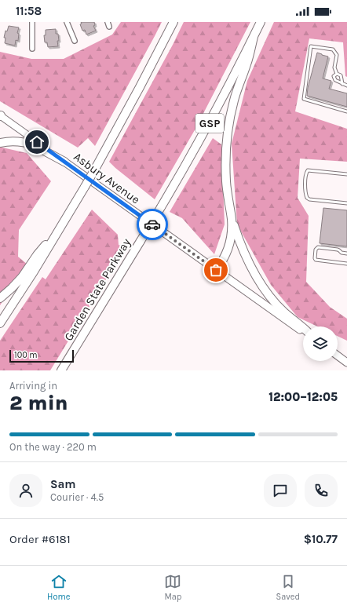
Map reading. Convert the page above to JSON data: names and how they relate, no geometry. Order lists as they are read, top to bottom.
{
  "streets": {
    "highway": ["GSP", "Garden State Parkway"],
    "main road": ["Asbury Avenue"]
  },
  "scale_bar": "100 m",
  "page": {
    "status": "11:58",
    "scale": "100 m",
    "heading": ["2 min", "Arriving in", "12:00–12:05"],
    "panel": [
      "Sam",
      "Courier · 4.5",
      "Order #6181",
      "$10.77"
    ],
    "bar": "On the way · 220 m",
    "tabs": ["Home", "Map", "Saved"]
  }
}
